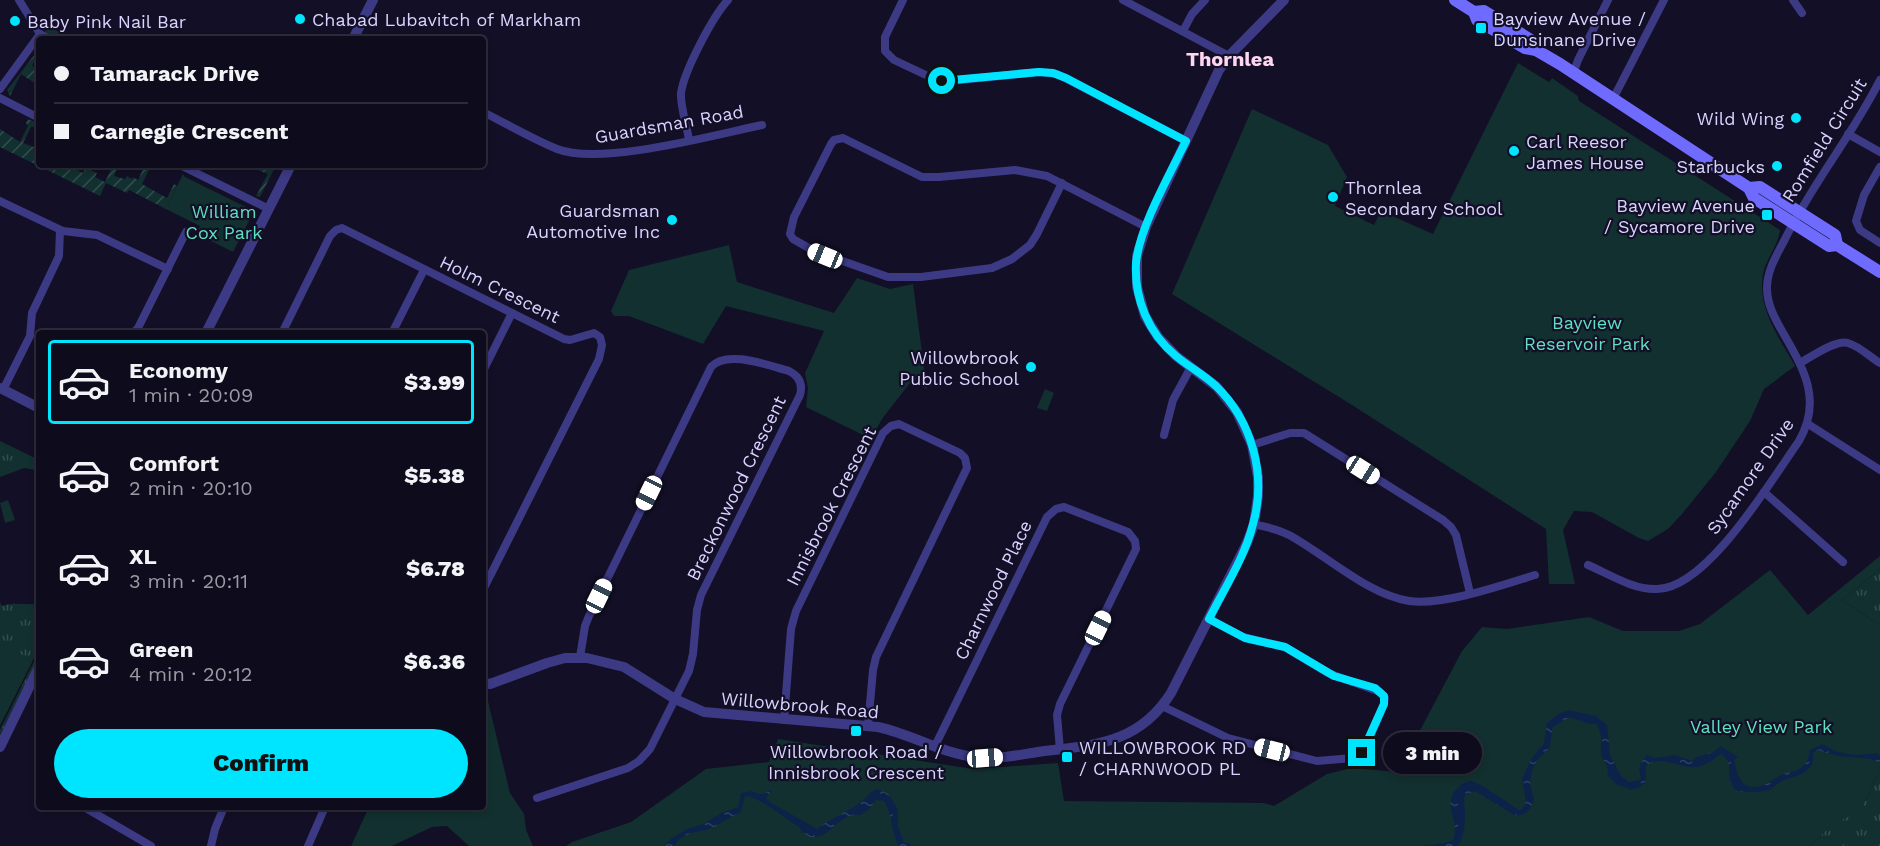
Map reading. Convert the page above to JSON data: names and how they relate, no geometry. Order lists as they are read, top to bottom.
{
  "streets": {
    "street": [
      "Guardsman Road",
      "Romfield Circuit",
      "Holm Crescent",
      "Sycamore Drive",
      "Breckonwood Crescent",
      "Innisbrook Crescent",
      "Charnwood Place",
      "Willowbrook Road"
    ]
  },
  "crossings": [
    ["Romfield Circuit", "Sycamore Drive"],
    ["Breckonwood Crescent", "Willowbrook Road"],
    ["Innisbrook Crescent", "Willowbrook Road"],
    ["Charnwood Place", "Willowbrook Road"]
  ],
  "districts": ["Thornlea"],
  "parks": ["William Cox Park", "Bayview Reservoir Park", "Valley View Park"],
  "places": {
    "other": [
      "Chabad Lubavitch of Markham",
      "Baby Pink Nail Bar",
      "Wild Wing",
      "Carl Reesor James House",
      "Starbucks",
      "Thornlea Secondary School",
      "Guardsman Automotive Inc",
      "Willowbrook Public School"
    ],
    "transit": [
      "Bayview Avenue / Dunsinane Drive",
      "Bayview Avenue / Sycamore Drive",
      "Willowbrook Road / Innisbrook Crescent",
      "WILLOWBROOK RD / CHARNWOOD PL"
    ]
  },
  "page": {
    "banner": ["Tamarack Drive", "Carnegie Crescent"],
    "list": [
      {
        "name": "Economy",
        "note": "1 min · 20:09",
        "value": "$3.99"
      },
      {
        "name": "Comfort",
        "note": "2 min · 20:10",
        "value": "$5.38"
      },
      {
        "name": "XL",
        "note": "3 min · 20:11",
        "value": "$6.78"
      },
      {
        "name": "Green",
        "note": "4 min · 20:12",
        "value": "$6.36"
      }
    ],
    "buttons": "Confirm",
    "bubble": "3 min"
  }
}
